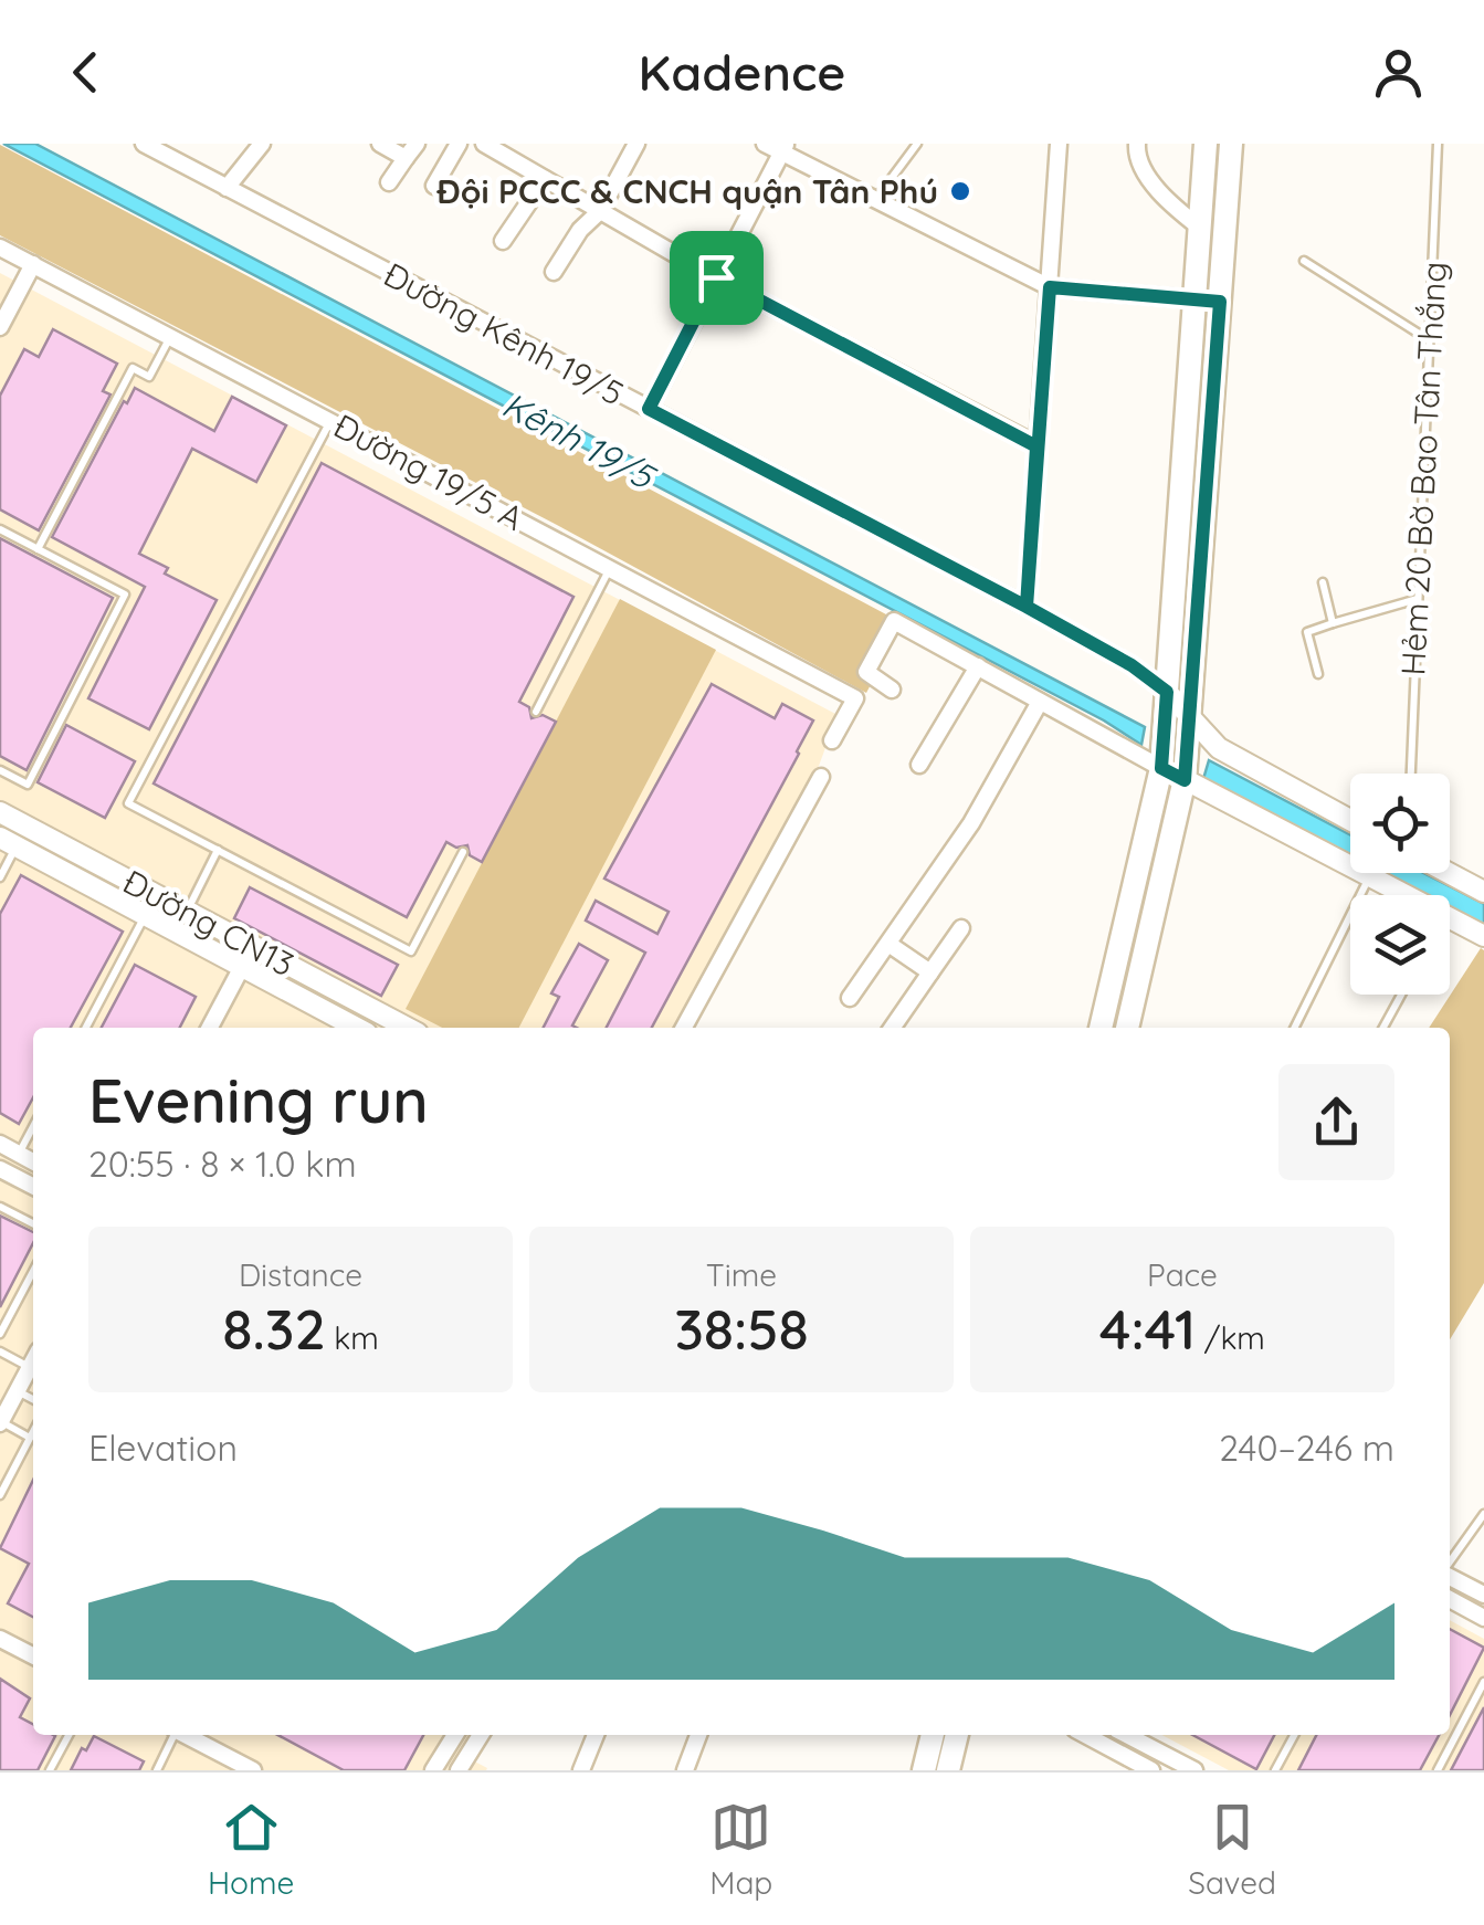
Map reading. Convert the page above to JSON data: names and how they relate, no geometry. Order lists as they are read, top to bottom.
{
  "streets": {
    "street": ["Đường Kênh 19/5", "Đường 19/5 A", "Đường CN13"],
    "lane": ["Hẻm 20 Bờ Bao Tân Thắng"]
  },
  "water": ["Kênh 19/5"],
  "places": ["Đội PCCC & CNCH quận Tân Phú"],
  "page": {
    "header": "Kadence",
    "heading": ["Evening run", "20:55 · 8 × 1.0 km"],
    "stats": [
      ["Distance", "8.32 km"],
      ["Time", "38:58"],
      ["Pace", "4:41 /km"]
    ],
    "chart": ["Elevation", "240–246 m"],
    "tabs": ["Home", "Map", "Saved"]
  }
}
